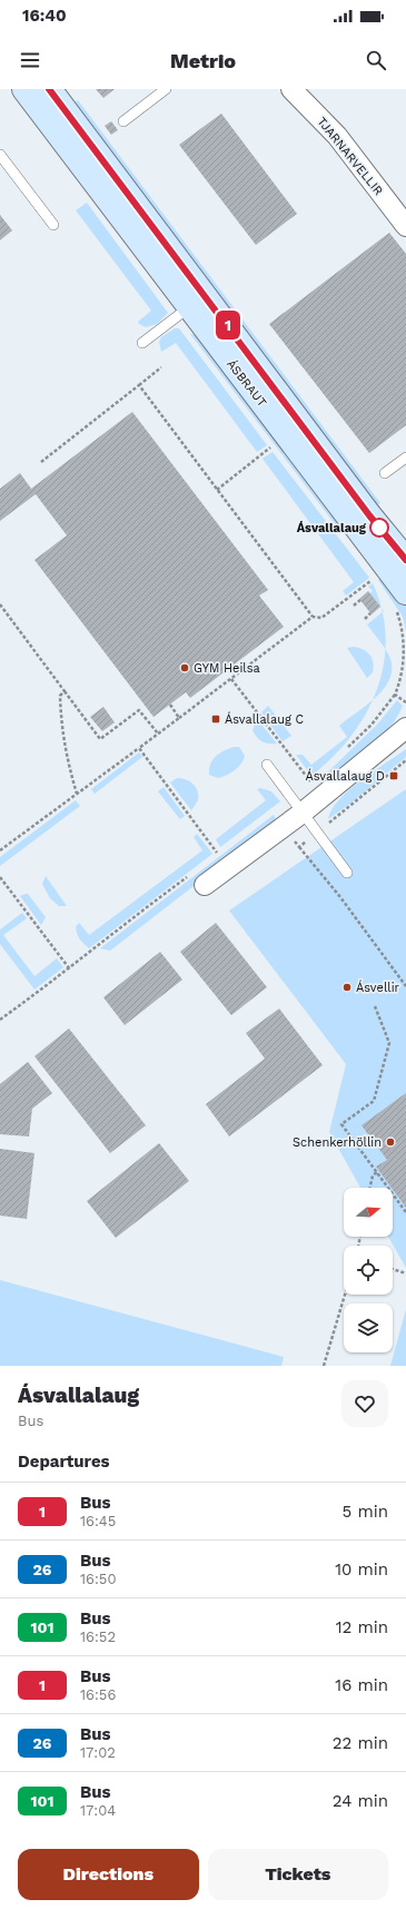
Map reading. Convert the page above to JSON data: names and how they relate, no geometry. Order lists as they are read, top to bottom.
{
  "streets": {
    "street": ["TJARNARVELLIR", "ÁSBRAUT"]
  },
  "places": {
    "other": [
      "Ásvallalaug",
      "GYM Heilsa",
      "Ásvellir",
      "Schenkerhöllin"
    ],
    "transit": ["Ásvallalaug C", "Ásvallalaug D"]
  },
  "lines": ["bus line 1"],
  "north": "right",
  "page": {
    "status": "16:40",
    "header": "Metrio",
    "on_map": "1",
    "heading": [
      ["Ásvallalaug", "Bus"],
      "Departures"
    ],
    "list": [
      {
        "mark": "1",
        "name": "Bus",
        "note": "16:45",
        "value": "5 min"
      },
      {
        "mark": "26",
        "name": "Bus",
        "note": "16:50",
        "value": "10 min"
      },
      {
        "mark": "101",
        "name": "Bus",
        "note": "16:52",
        "value": "12 min"
      },
      {
        "mark": "1",
        "name": "Bus",
        "note": "16:56",
        "value": "16 min"
      },
      {
        "mark": "26",
        "name": "Bus",
        "note": "17:02",
        "value": "22 min"
      },
      {
        "mark": "101",
        "name": "Bus",
        "note": "17:04",
        "value": "24 min"
      }
    ],
    "buttons": ["Directions", "Tickets"]
  }
}
